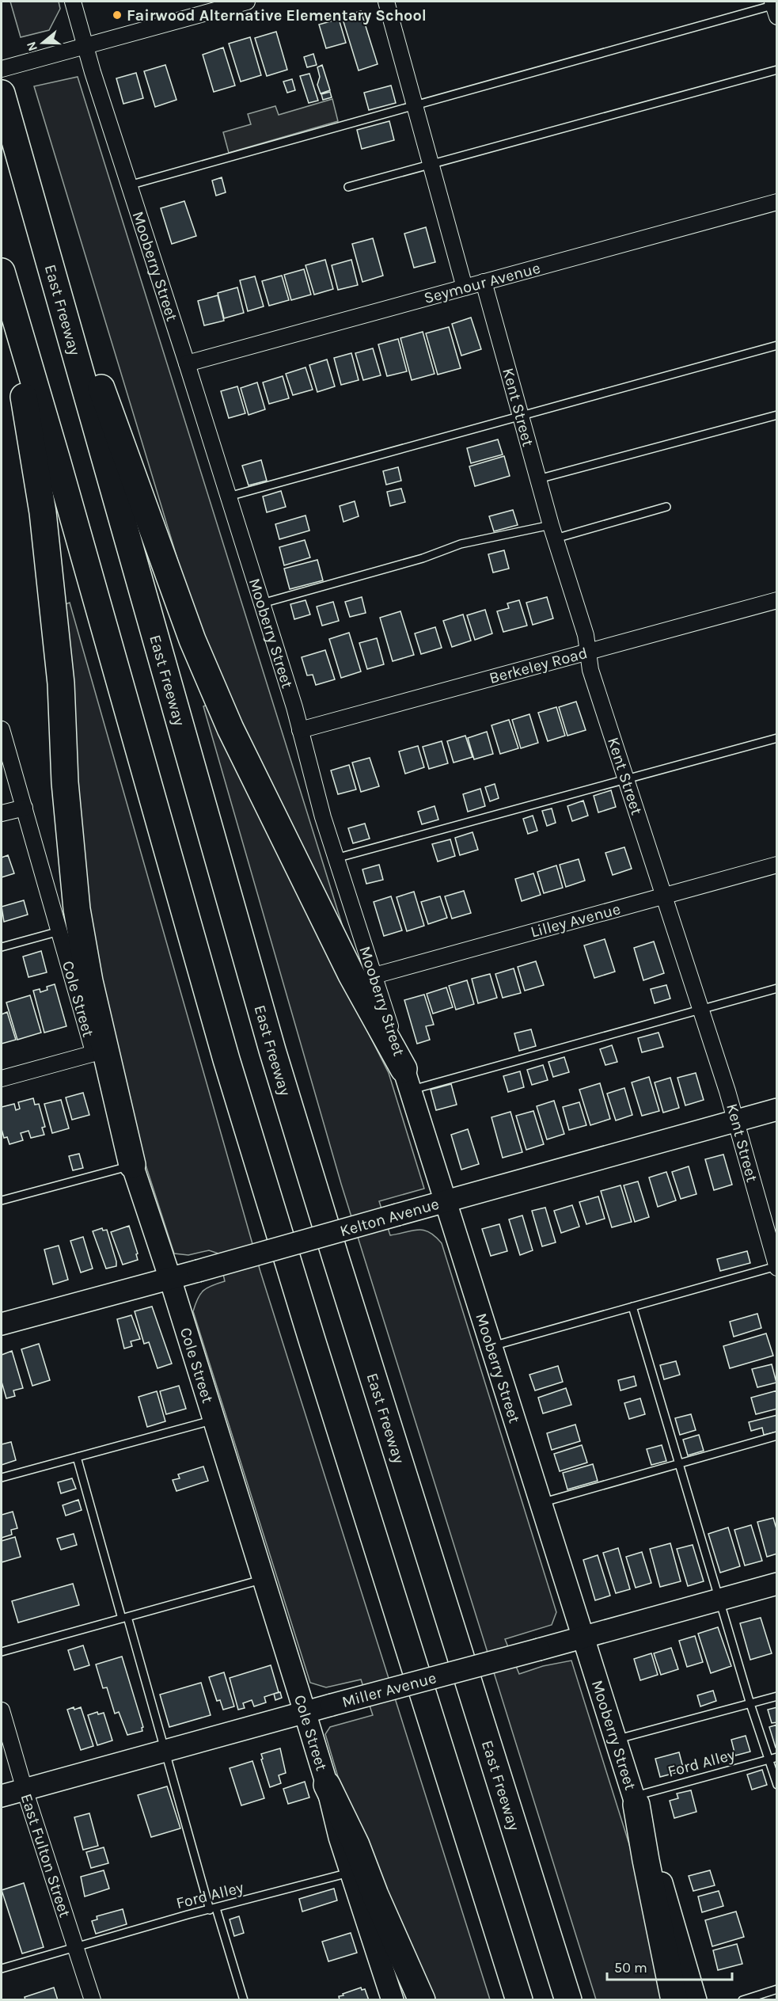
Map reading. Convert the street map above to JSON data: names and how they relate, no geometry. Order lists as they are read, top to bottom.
{
  "streets": {
    "highway": ["East Freeway"],
    "main road": [
      "Mooberry Street",
      "Cole Street",
      "Kelton Avenue",
      "Miller Avenue"
    ],
    "street": [
      "Seymour Avenue",
      "Kent Street",
      "Berkeley Road",
      "Lilley Avenue",
      "East Fulton Street"
    ],
    "lane": ["Ford Alley"]
  },
  "crossings": [
    ["Mooberry Street", "Seymour Avenue"],
    ["Mooberry Street", "Berkeley Road"],
    ["Mooberry Street", "Lilley Avenue"],
    ["Mooberry Street", "Kelton Avenue"],
    ["Mooberry Street", "Miller Avenue"],
    ["Mooberry Street", "Ford Alley"],
    ["Seymour Avenue", "Kent Street"],
    ["Kent Street", "Berkeley Road"],
    ["Kent Street", "Lilley Avenue"],
    ["Kent Street", "Kelton Avenue"],
    ["Cole Street", "Kelton Avenue"],
    ["Cole Street", "Miller Avenue"],
    ["Cole Street", "Ford Alley"],
    ["Miller Avenue", "East Fulton Street"],
    ["Ford Alley", "East Fulton Street"]
  ],
  "places": ["Fairwood Alternative Elementary School"],
  "scale_bar": "50 m",
  "north": "left"
}
